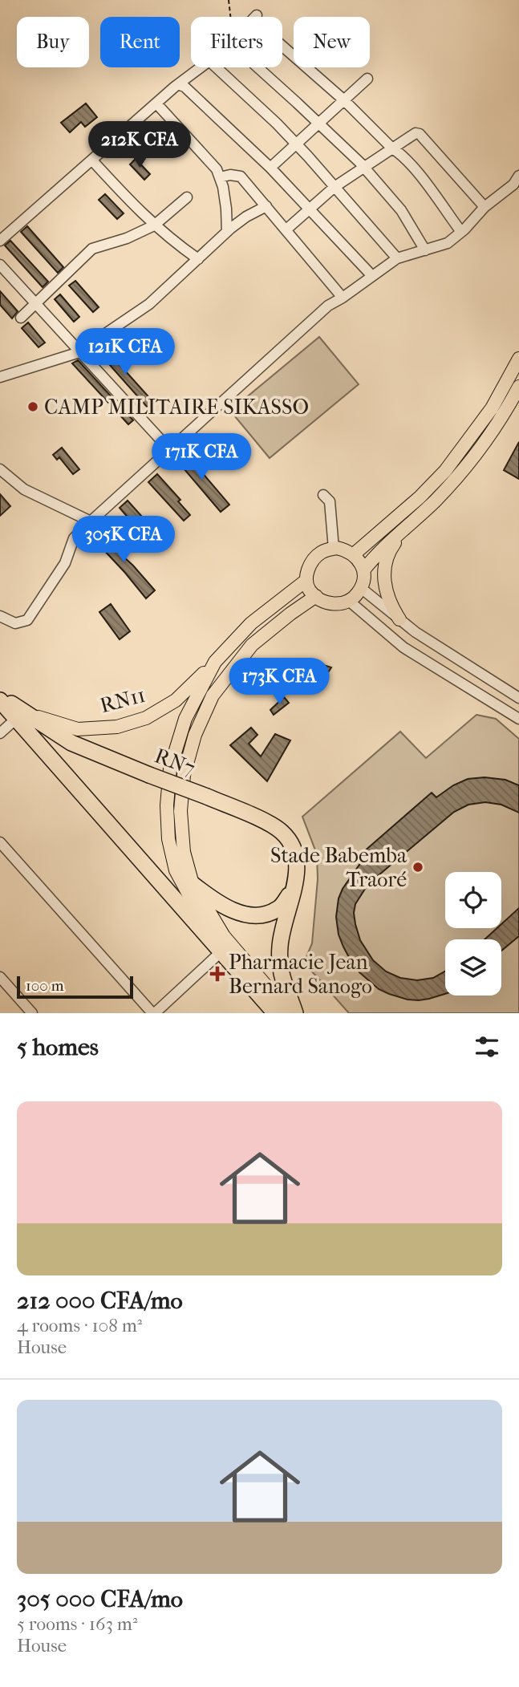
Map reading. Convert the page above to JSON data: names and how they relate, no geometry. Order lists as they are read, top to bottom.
{
  "streets": {
    "highway": ["RN7"],
    "main road": ["RN11"]
  },
  "crossings": [
    ["RN11", "RN7"]
  ],
  "places": {
    "other": ["CAMP MILITAIRE SIKASSO", "Stade Babemba Traoré"],
    "health": ["Pharmacie Jean Bernard Sanogo"]
  },
  "scale_bar": "100 m",
  "page": {
    "chip": [
      "Buy",
      "Rent",
      "Filters",
      "New"
    ],
    "price": [
      "212K CFA",
      "121K CFA",
      "171K CFA",
      "305K CFA",
      "173K CFA"
    ],
    "scale": "100 m",
    "heading": "5 homes",
    "list": [
      {
        "name": "212 000 CFA/mo",
        "note": "4 rooms · 108 m² · House"
      },
      {
        "name": "305 000 CFA/mo",
        "note": "5 rooms · 163 m² · House"
      }
    ]
  }
}
